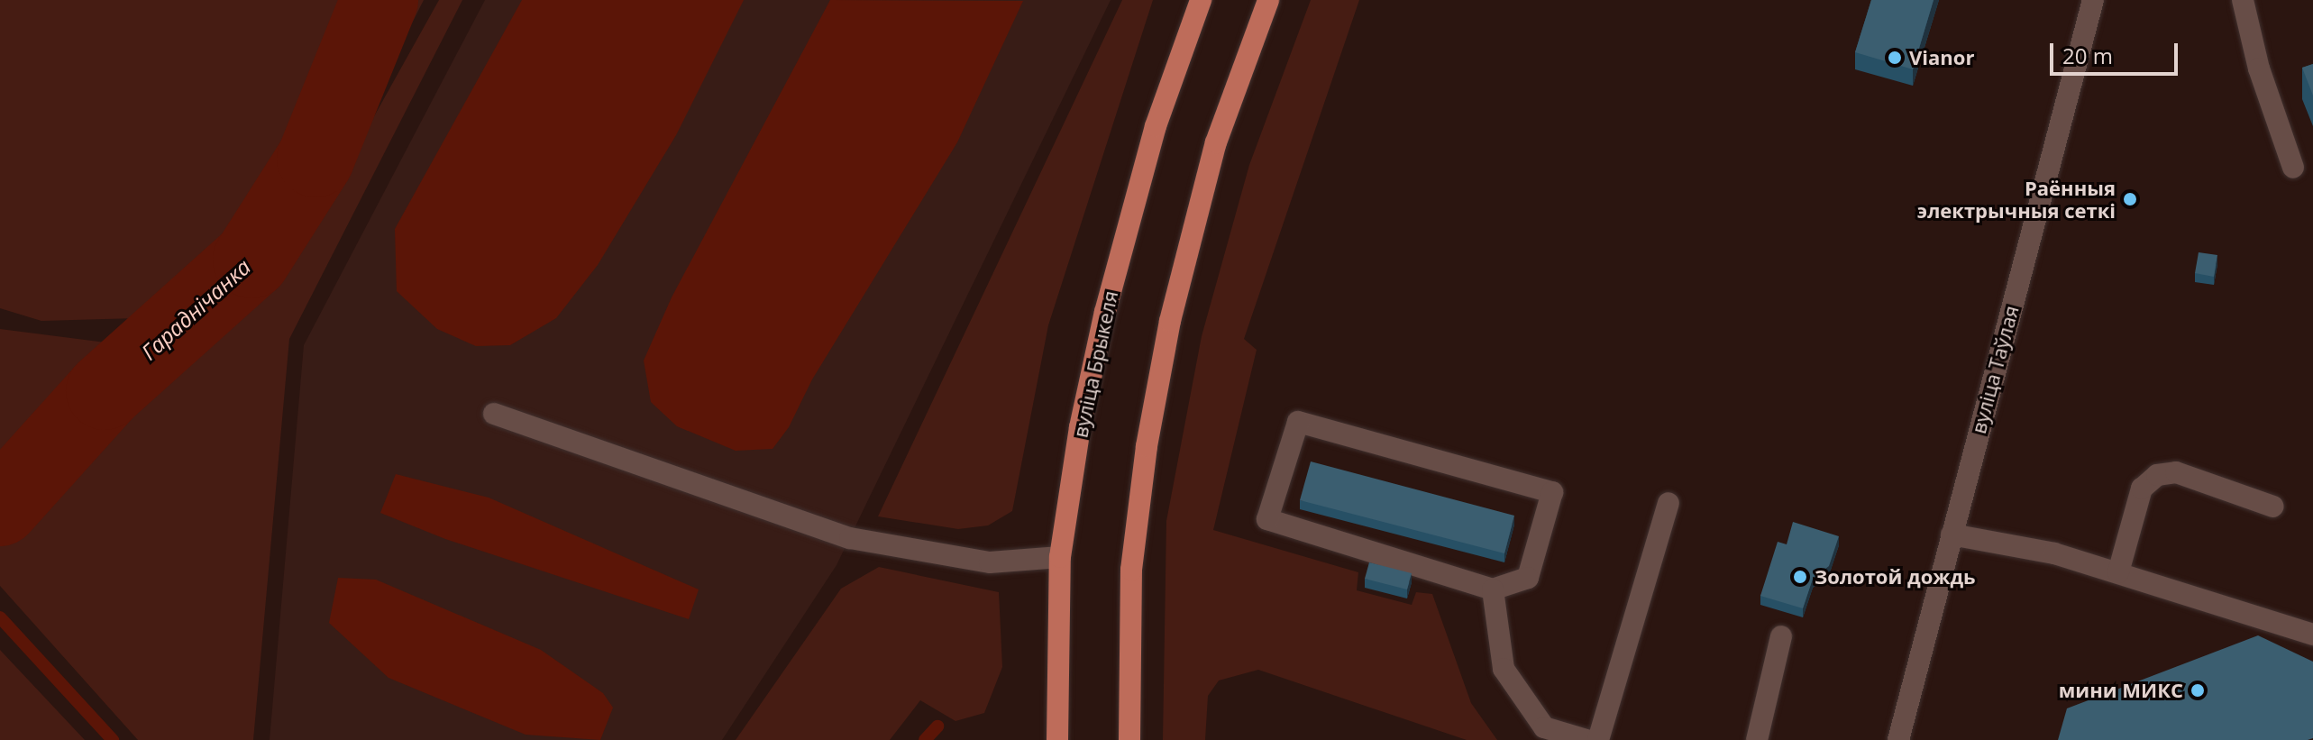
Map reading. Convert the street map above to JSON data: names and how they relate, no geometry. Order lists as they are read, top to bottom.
{
  "streets": {
    "main road": ["вуліца Брыкеля", "вуліца Таўлая"]
  },
  "water": ["Гараднічанка"],
  "places": [
    "Vianor",
    "Раённыя электрычныя сеткі",
    "Золотой дождь",
    "мини МИКС"
  ],
  "scale_bar": "20 m"
}
